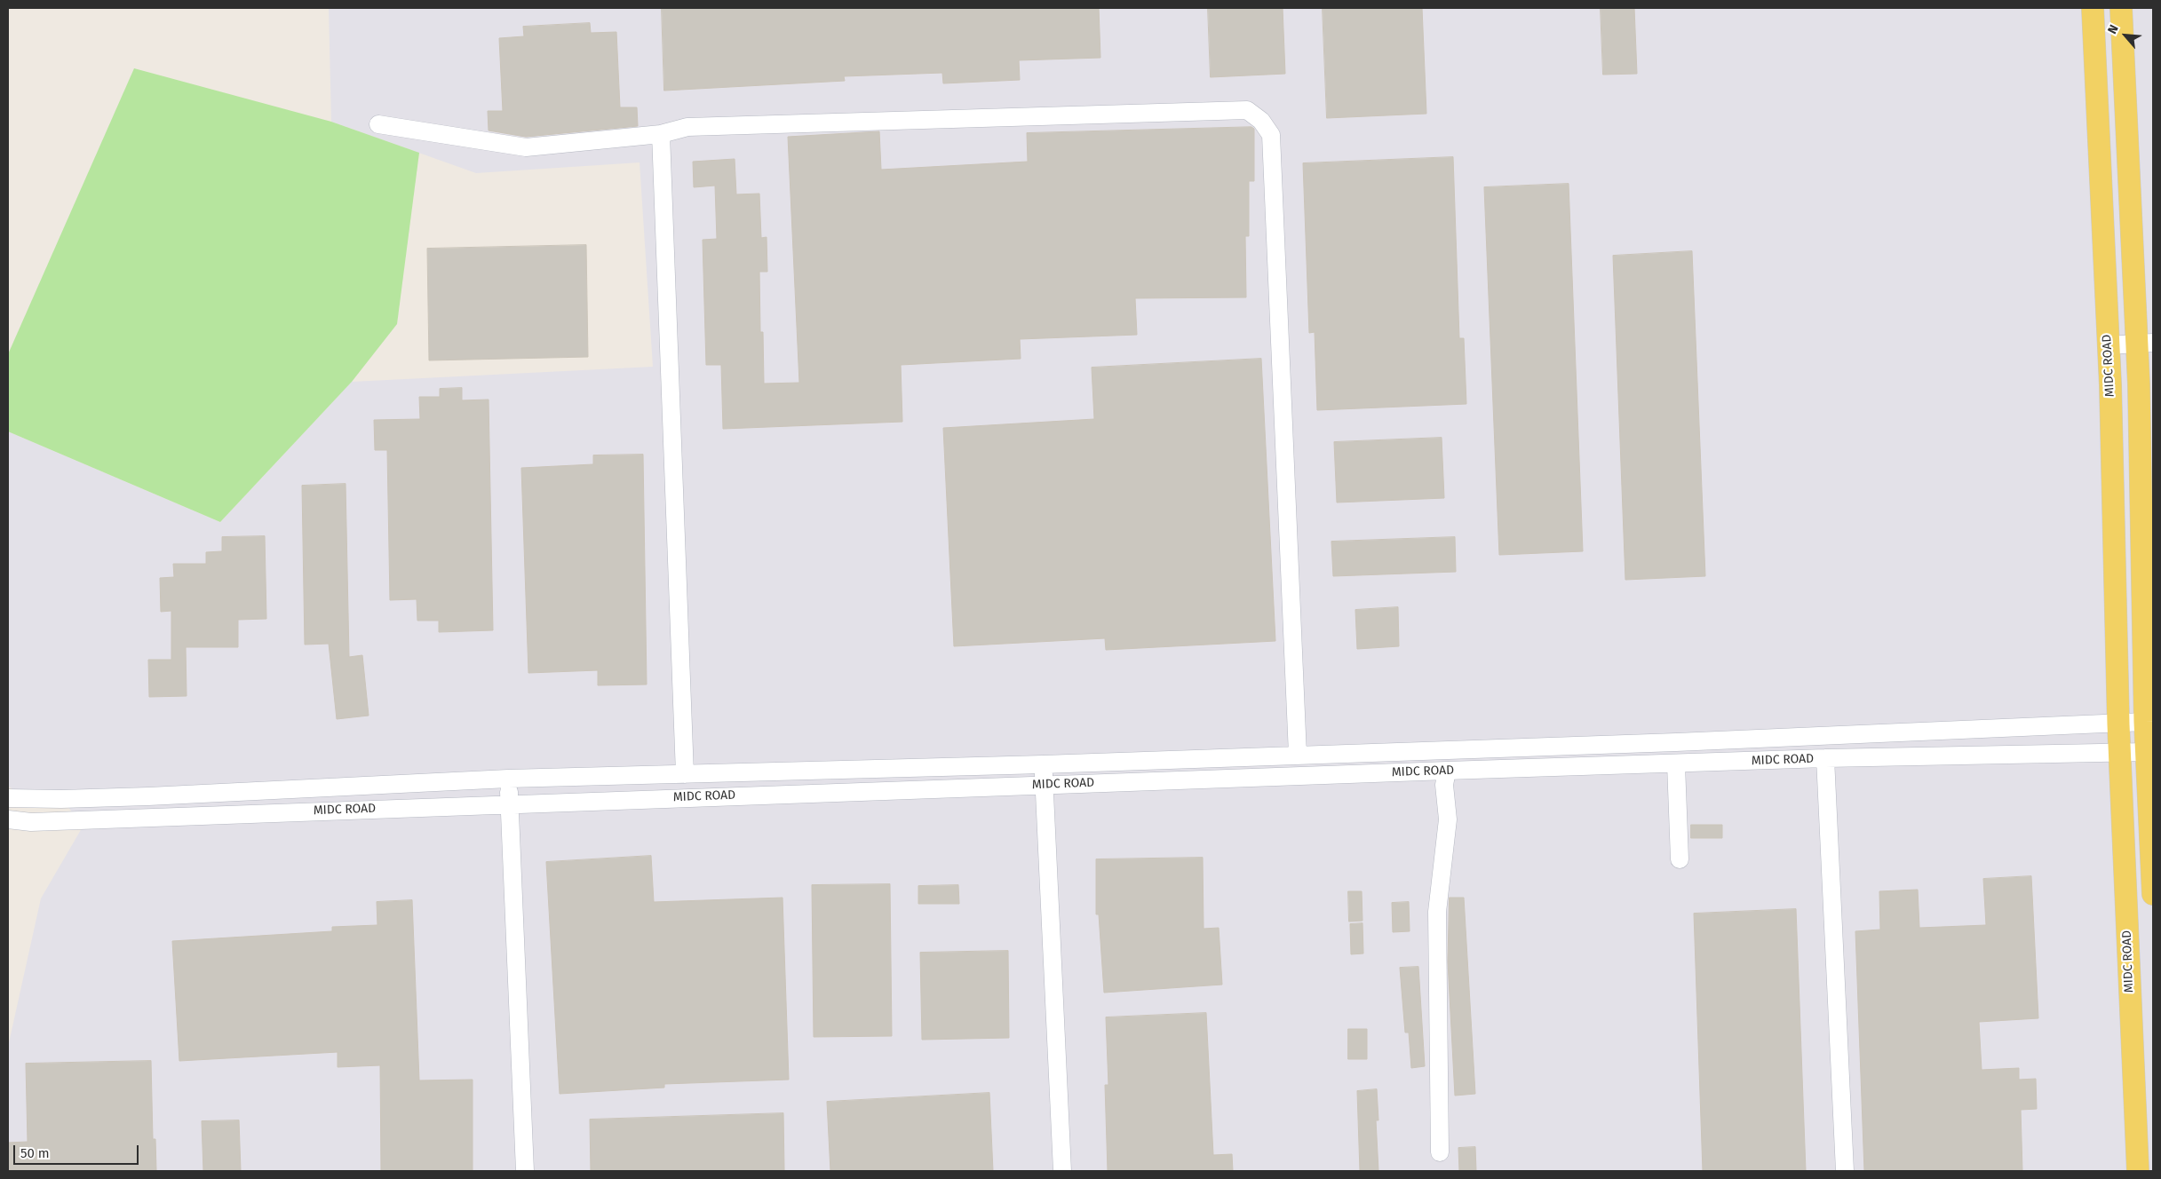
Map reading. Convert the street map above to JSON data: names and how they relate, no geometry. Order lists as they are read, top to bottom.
{
  "streets": {
    "main road": ["MIDC ROAD"]
  },
  "scale_bar": "50 m",
  "north": "top left"
}
